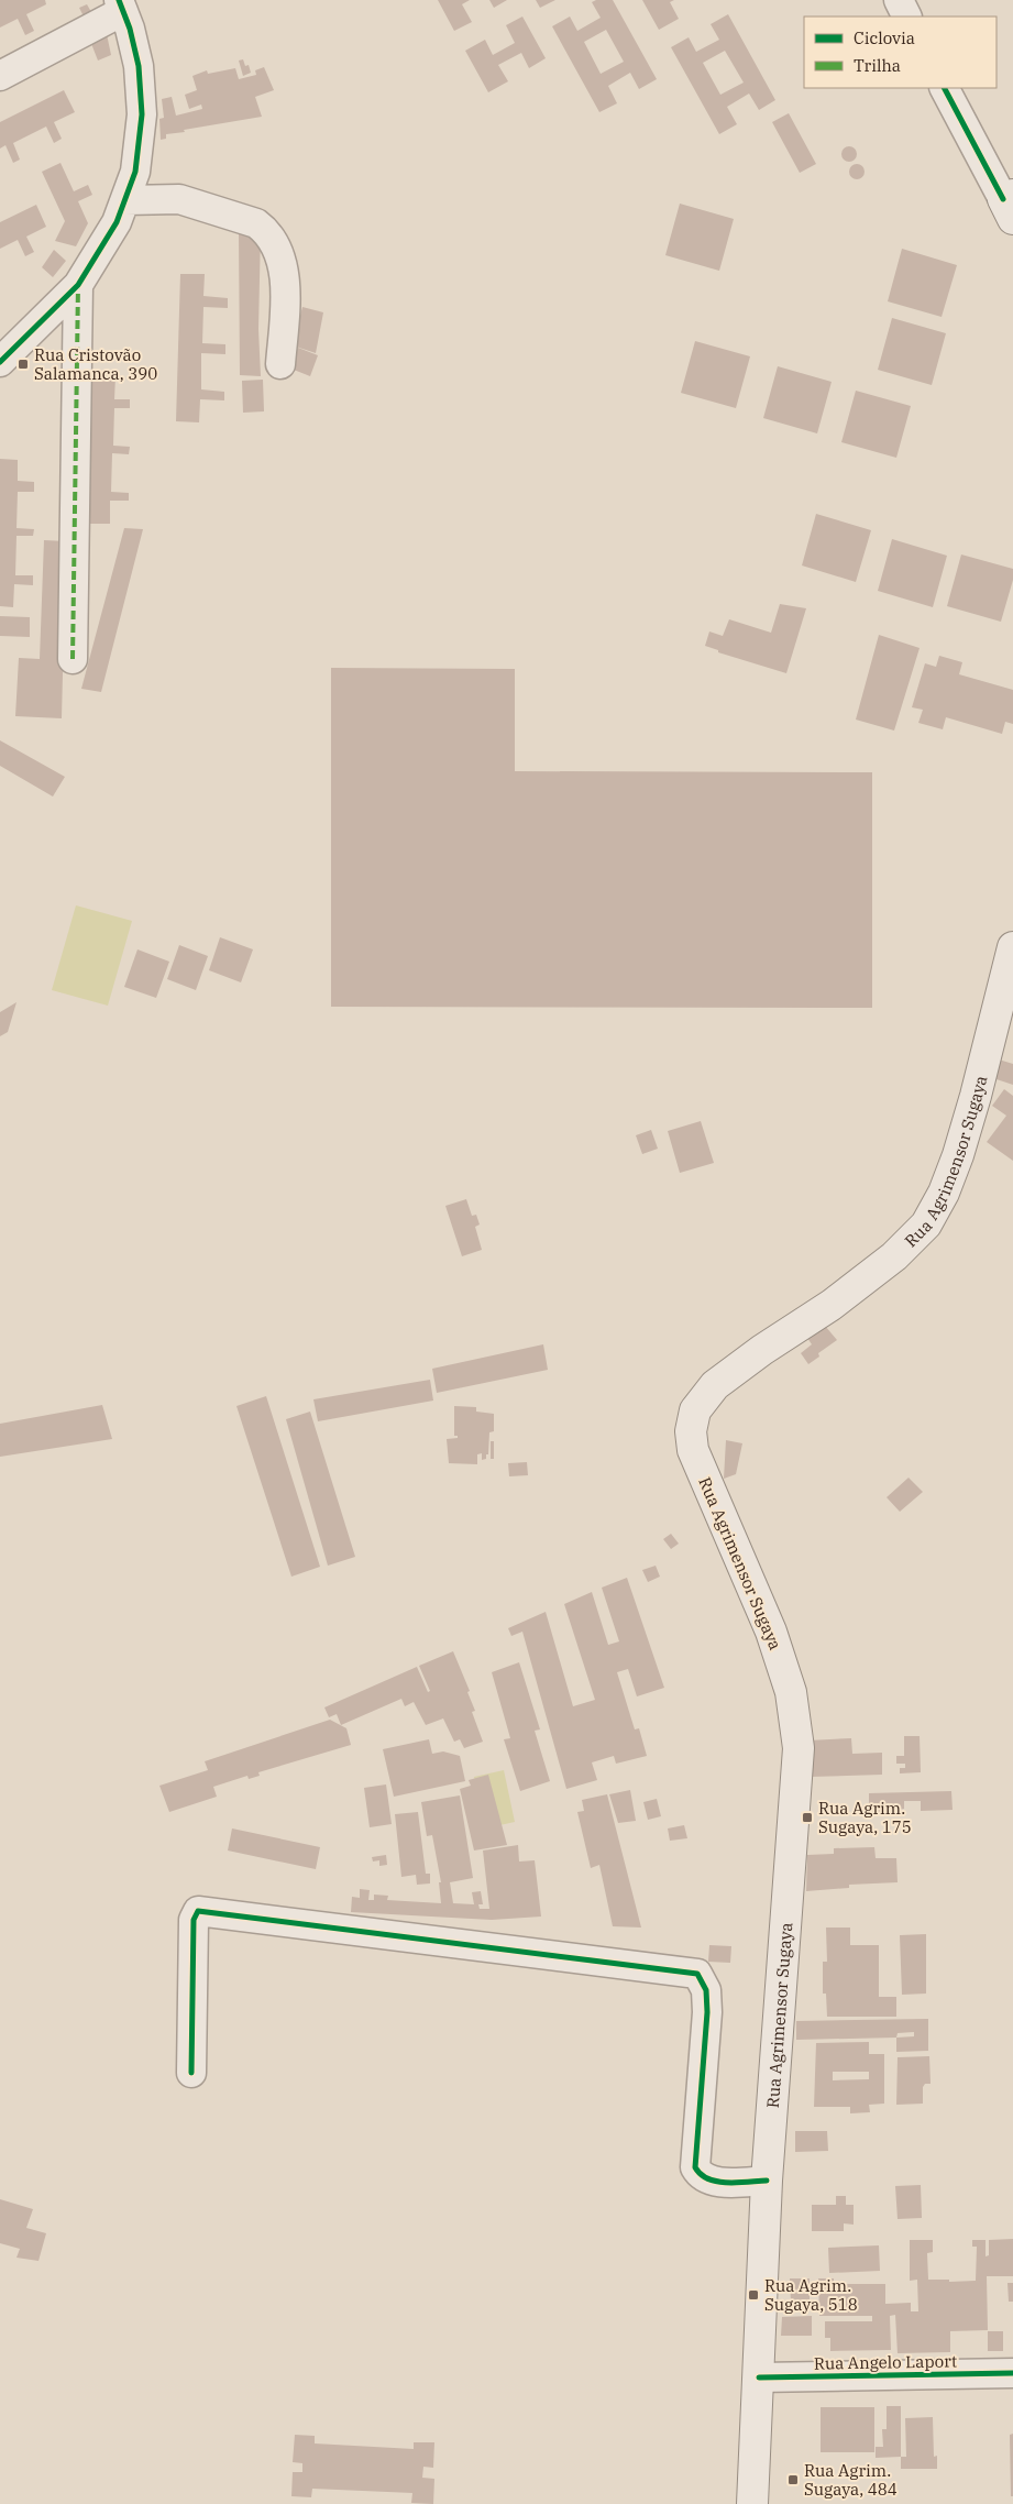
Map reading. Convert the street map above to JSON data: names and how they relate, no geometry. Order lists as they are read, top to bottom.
{
  "streets": {
    "main road": ["Rua Agrimensor Sugaya"],
    "street": ["Rua Angelo Laport"]
  },
  "crossings": [
    ["Rua Agrimensor Sugaya", "Rua Angelo Laport"]
  ],
  "places": {
    "transit": [
      "Rua Cristovão Salamanca, 390",
      "Rua Agrim. Sugaya, 175",
      "Rua Agrim. Sugaya, 518",
      "Rua Agrim. Sugaya, 484"
    ]
  },
  "legend": ["Ciclovia", "Trilha"]
}
